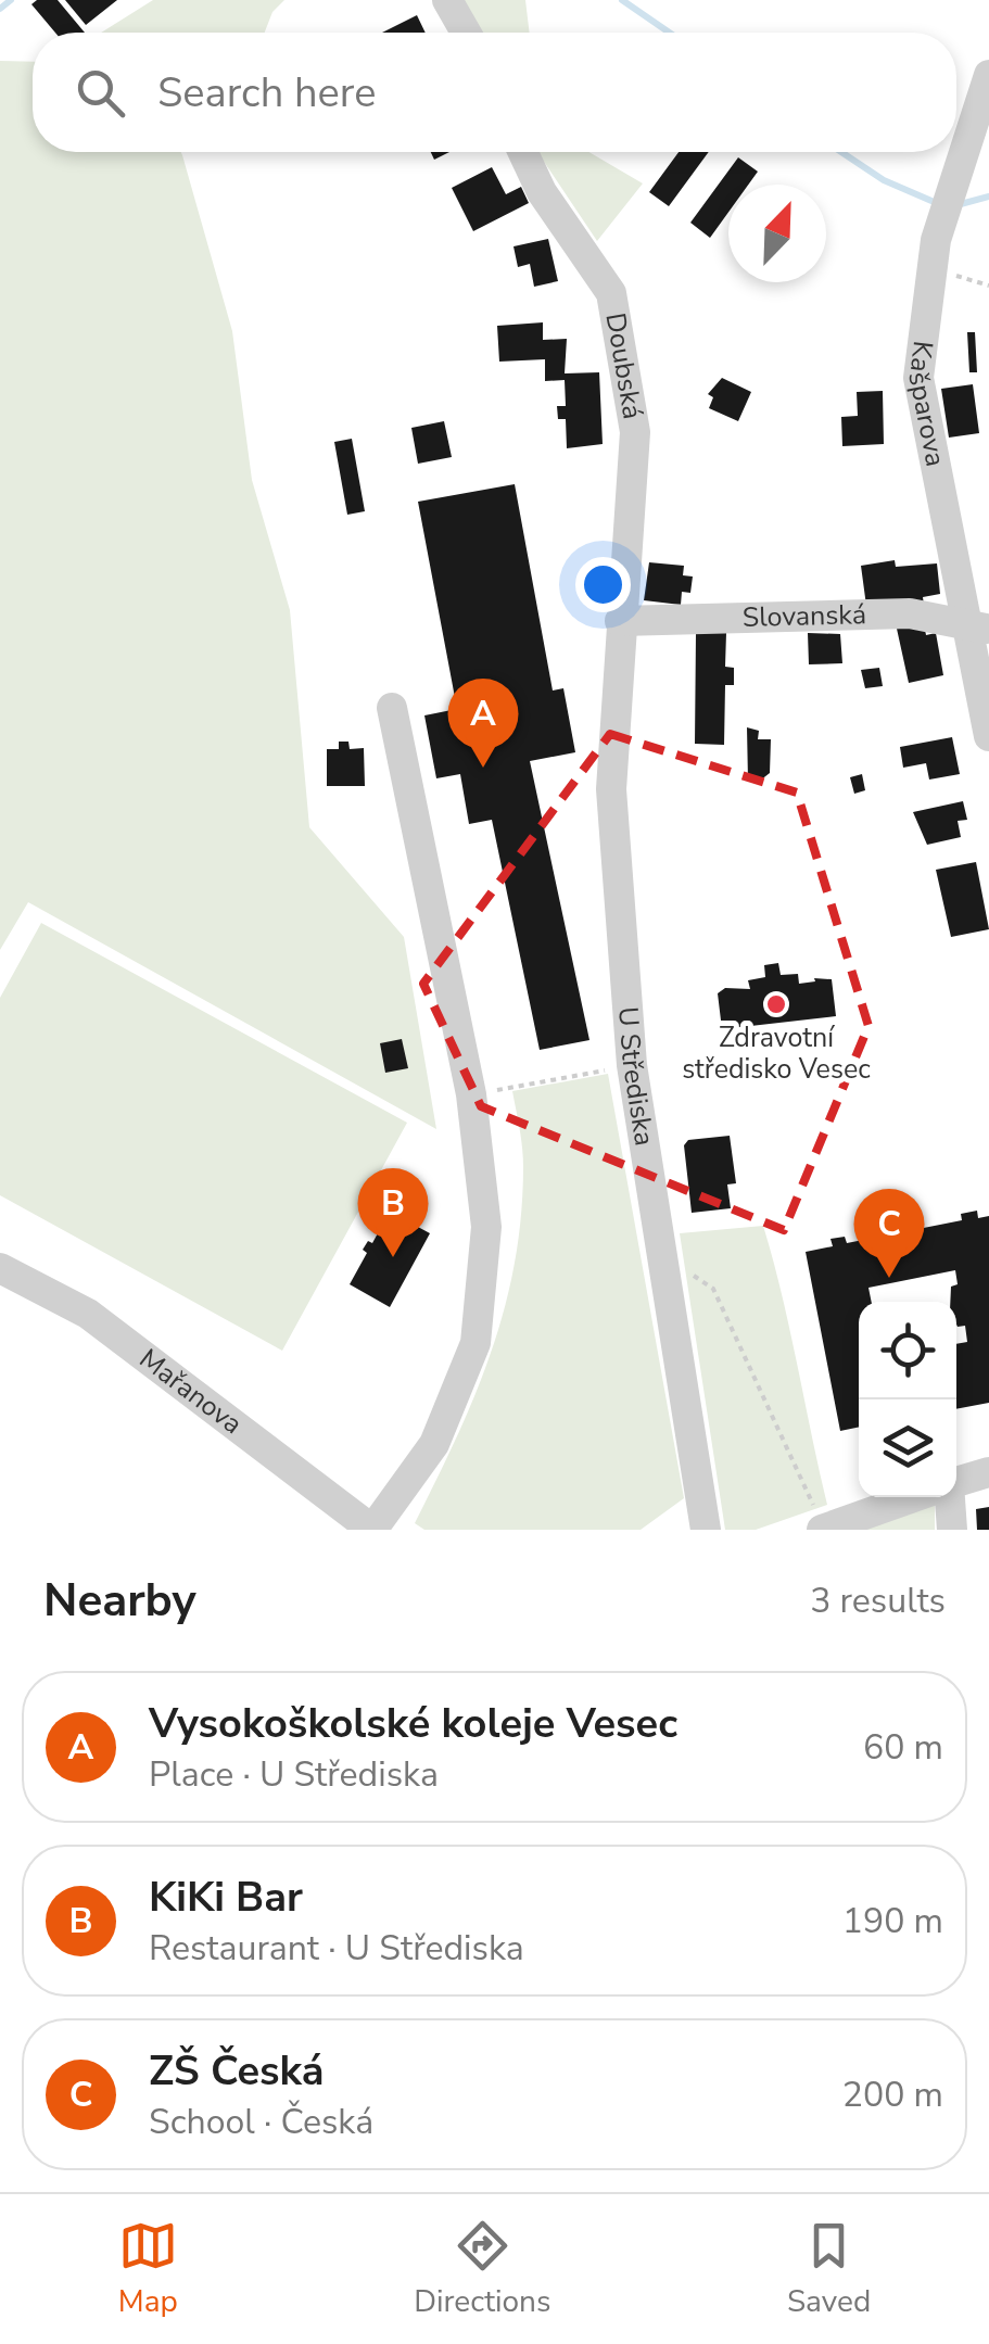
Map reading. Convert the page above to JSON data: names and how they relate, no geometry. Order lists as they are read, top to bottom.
{
  "streets": {
    "street": [
      "Doubská",
      "Kašparova",
      "Slovanská",
      "U Střediska",
      "Mařanova"
    ]
  },
  "crossings": [
    ["Doubská", "Slovanská"],
    ["Doubská", "U Střediska"],
    ["Kašparova", "Slovanská"],
    ["Slovanská", "U Střediska"]
  ],
  "places": ["Zdravotní středisko Vesec"],
  "north": "top right",
  "page": {
    "search": "Search here",
    "pins": ["A", "B", "C"],
    "heading": ["Nearby", "3 results"],
    "list": [
      {
        "mark": "A",
        "name": "Vysokoškolské koleje Vesec",
        "note": "Place · U Střediska",
        "value": "60 m"
      },
      {
        "mark": "B",
        "name": "KiKi Bar",
        "note": "Restaurant · U Střediska",
        "value": "190 m"
      },
      {
        "mark": "C",
        "name": "ZŠ Česká",
        "note": "School · Česká",
        "value": "200 m"
      }
    ],
    "nav": ["Map", "Directions", "Saved"]
  }
}
